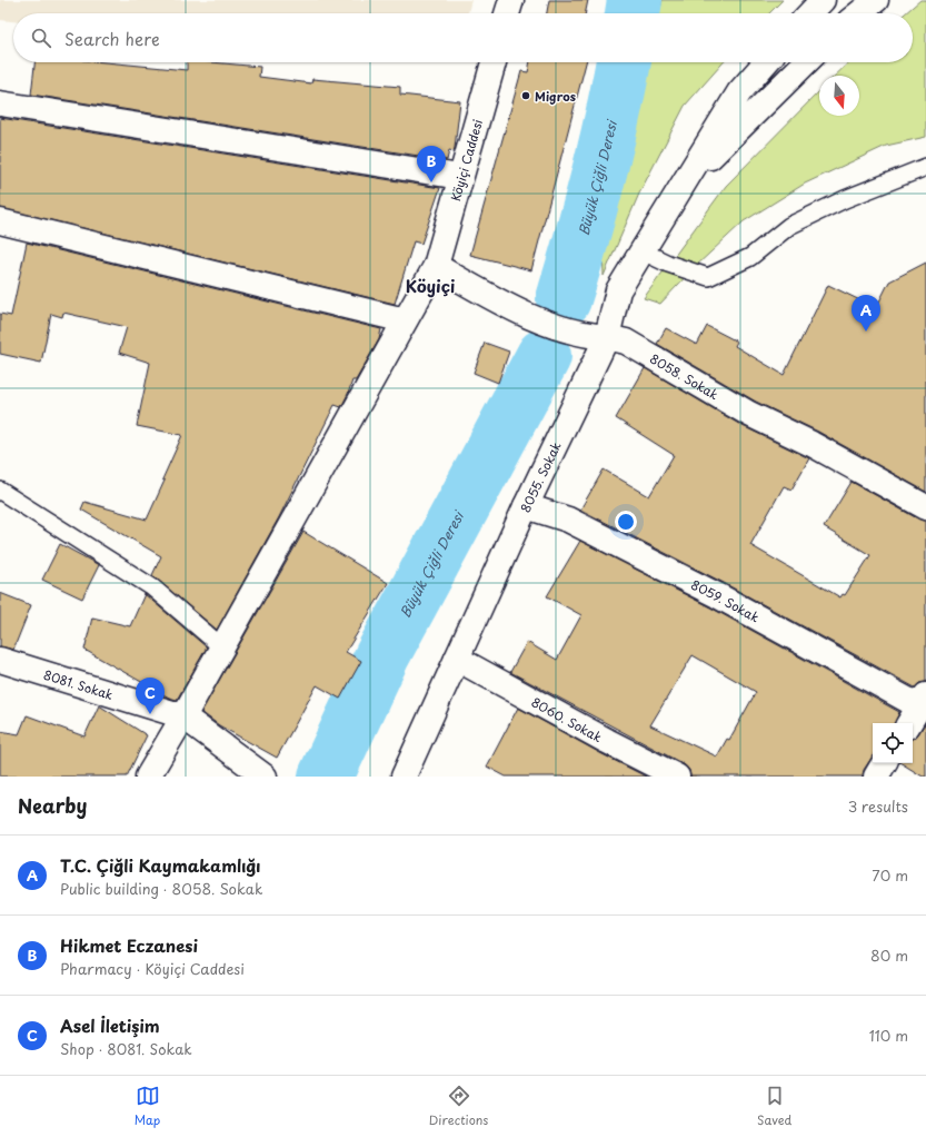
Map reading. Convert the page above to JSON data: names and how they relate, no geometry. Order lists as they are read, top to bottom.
{
  "streets": {
    "street": [
      "Köyiçi Caddesi",
      "8058. Sokak",
      "8055. Sokak",
      "8059. Sokak",
      "8081. Sokak",
      "8060. Sokak"
    ]
  },
  "crossings": [
    ["Köyiçi Caddesi", "8058. Sokak"],
    ["Köyiçi Caddesi", "8081. Sokak"],
    ["8058. Sokak", "8055. Sokak"],
    ["8055. Sokak", "8059. Sokak"],
    ["8055. Sokak", "8060. Sokak"]
  ],
  "districts": ["Köyiçi"],
  "water": ["Büyük Çiğli Deresi"],
  "places": ["Migros"],
  "north": "bottom",
  "page": {
    "search": "Search here",
    "pins": ["B", "A", "C"],
    "heading": ["Nearby", "3 results"],
    "list": [
      {
        "mark": "A",
        "name": "T.C. Çiğli Kaymakamlığı",
        "note": "Public building · 8058. Sokak",
        "value": "70 m"
      },
      {
        "mark": "B",
        "name": "Hikmet Eczanesi",
        "note": "Pharmacy · Köyiçi Caddesi",
        "value": "80 m"
      },
      {
        "mark": "C",
        "name": "Asel İletişim",
        "note": "Shop · 8081. Sokak",
        "value": "110 m"
      }
    ],
    "nav": ["Map", "Directions", "Saved"]
  }
}
